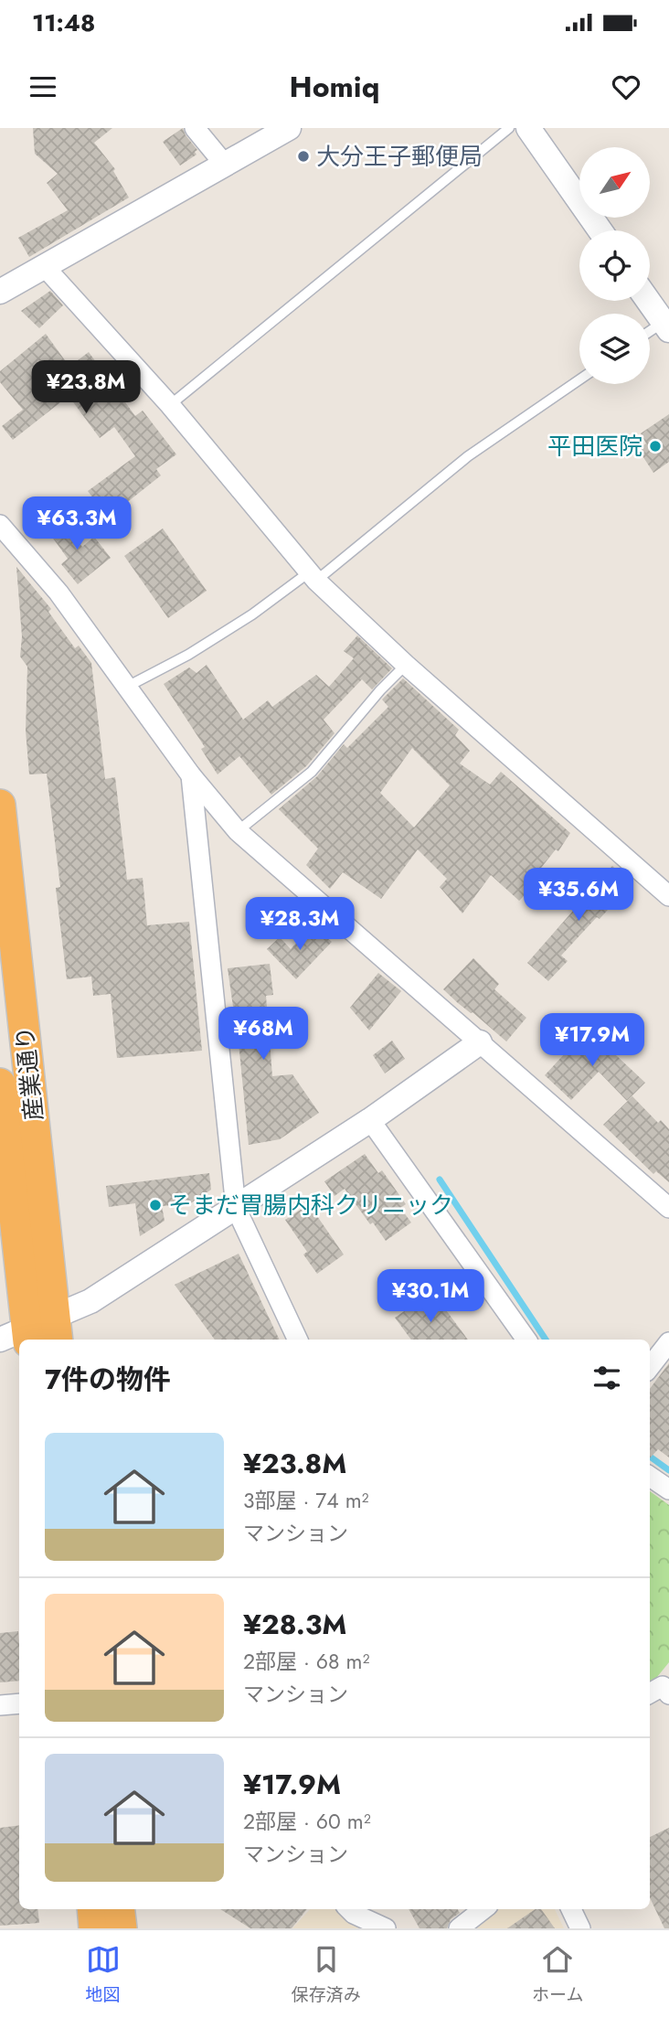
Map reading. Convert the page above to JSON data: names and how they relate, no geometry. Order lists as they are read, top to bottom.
{
  "streets": {
    "highway": ["産業通り"]
  },
  "places": ["大分王子郵便局", "平田医院", "そまだ胃腸内科クリニック"],
  "north": "top right",
  "page": {
    "status": "11:48",
    "header": "Homiq",
    "price": [
      "¥23.8M",
      "¥63.3M",
      "¥35.6M",
      "¥28.3M",
      "¥68M",
      "¥17.9M",
      "¥30.1M"
    ],
    "heading": "7件の物件",
    "list": [
      {
        "name": "¥23.8M",
        "note": "3部屋 · 74 m² · マンション"
      },
      {
        "name": "¥28.3M",
        "note": "2部屋 · 68 m² · マンション"
      },
      {
        "name": "¥17.9M",
        "note": "2部屋 · 60 m² · マンション"
      }
    ],
    "tabs": ["地図", "保存済み", "ホーム"]
  }
}
